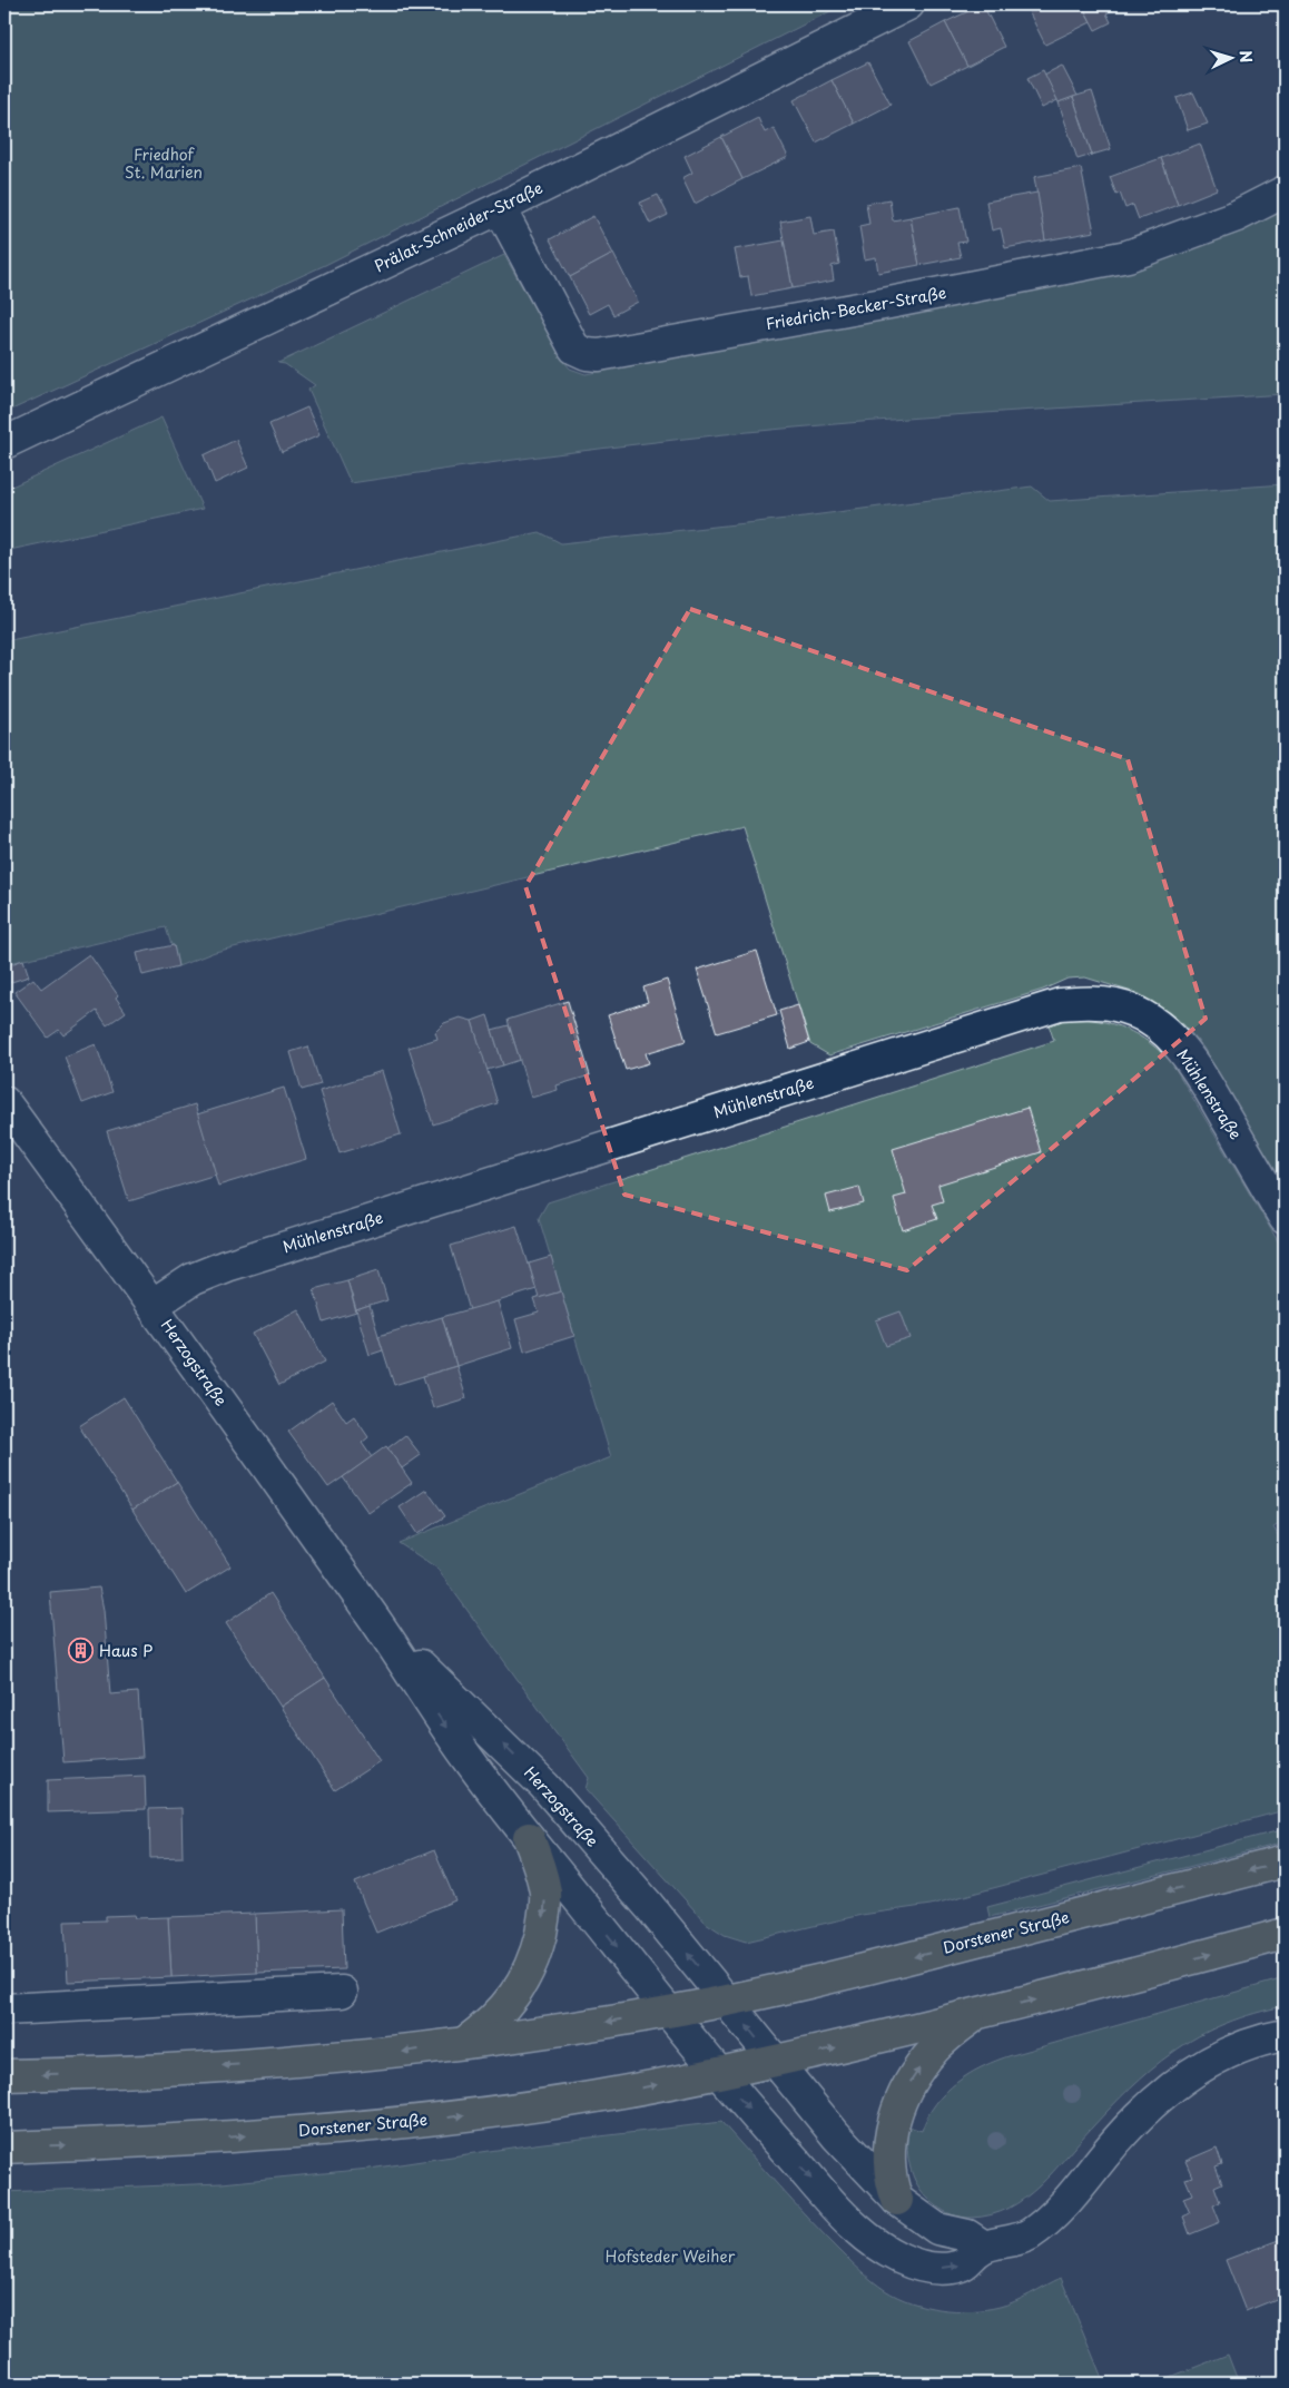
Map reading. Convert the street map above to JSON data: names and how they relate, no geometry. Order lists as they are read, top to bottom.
{
  "streets": {
    "main road": ["Dorstener Straße"],
    "street": [
      "Prälat-Schneider-Straße",
      "Friedrich-Becker-Straße",
      "Mühlenstraße",
      "Herzogstraße"
    ]
  },
  "crossings": [
    ["Prälat-Schneider-Straße", "Friedrich-Becker-Straße"],
    ["Mühlenstraße", "Herzogstraße"],
    ["Herzogstraße", "Dorstener Straße"]
  ],
  "parks": ["Friedhof St. Marien", "Hofsteder Weiher"],
  "places": {
    "building": ["Haus P"]
  },
  "north": "right"
}
